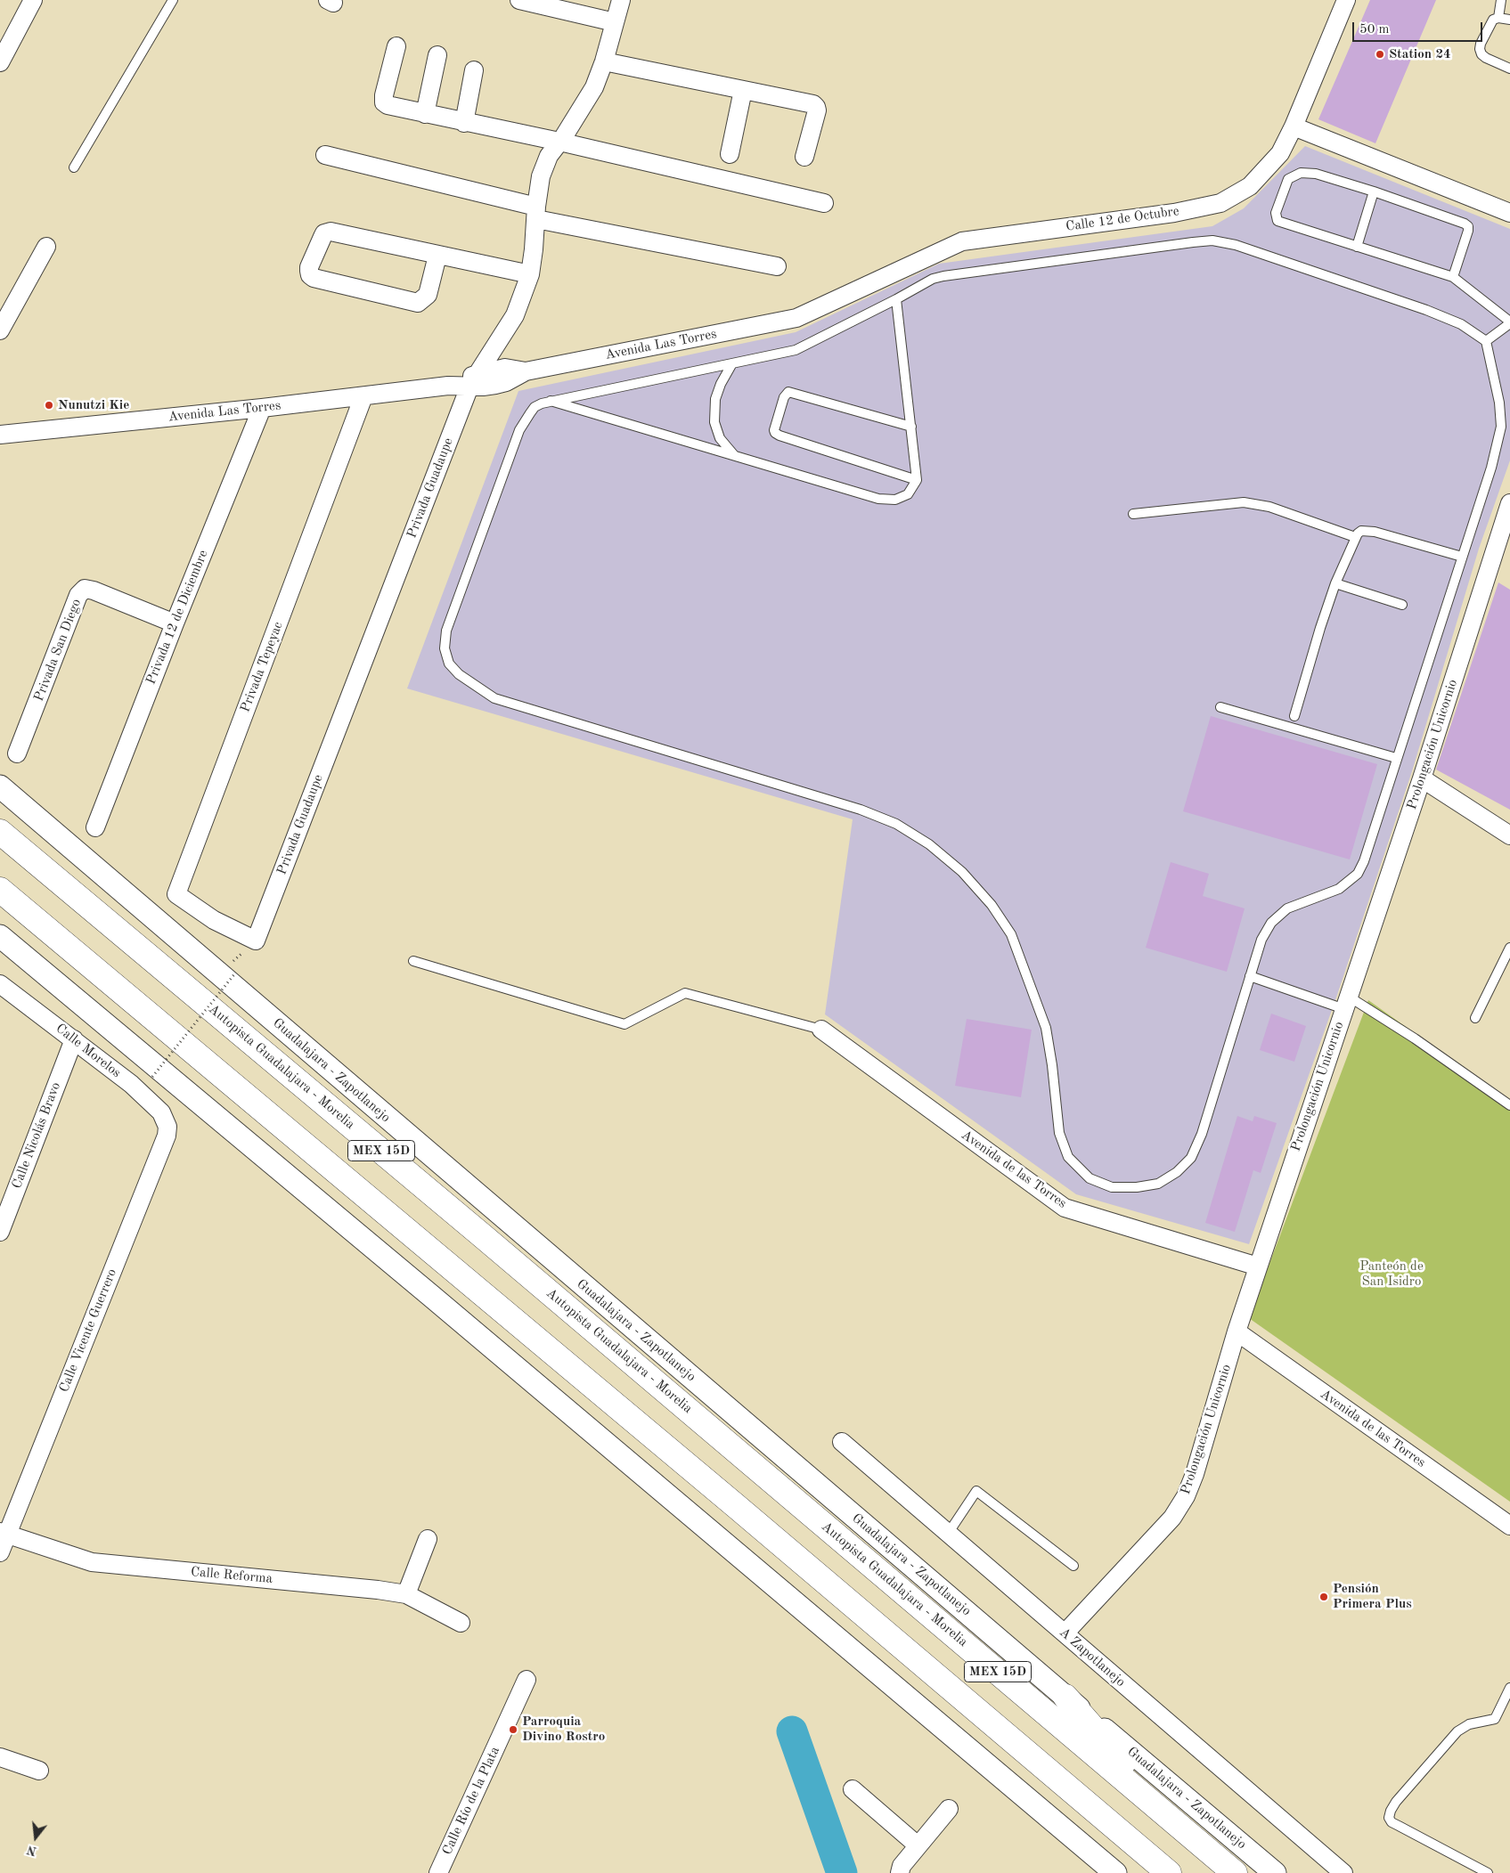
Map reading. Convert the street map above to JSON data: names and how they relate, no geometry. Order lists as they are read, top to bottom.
{
  "streets": {
    "highway": ["Autopista Guadalajara - Morelia", "MEX 15D"],
    "street": [
      "Calle 12 de Octubre",
      "Avenida Las Torres",
      "Privada Guadaupe",
      "Privada 12 de Diciembre",
      "Privada San Diego",
      "Privada Tepeyac",
      "Prolongación Unicornio",
      "Calle Morelos",
      "Guadalajara - Zapotlanejo",
      "Calle Nicolás Bravo",
      "Avenida de las Torres",
      "Calle Vicente Guerrero",
      "Calle Reforma",
      "A Zapotlanejo",
      "Calle Río de la Plata"
    ]
  },
  "crossings": [
    ["Calle 12 de Octubre", "Avenida Las Torres"],
    ["Avenida Las Torres", "Privada Guadaupe"],
    ["Avenida Las Torres", "Privada 12 de Diciembre"],
    ["Avenida Las Torres", "Privada Tepeyac"],
    ["Privada Guadaupe", "Privada Tepeyac"],
    ["Privada 12 de Diciembre", "Privada San Diego"],
    ["Prolongación Unicornio", "Avenida de las Torres"],
    ["Prolongación Unicornio", "A Zapotlanejo"],
    ["Calle Morelos", "Calle Nicolás Bravo"],
    ["Calle Morelos", "Calle Vicente Guerrero"],
    ["Calle Vicente Guerrero", "Calle Reforma"]
  ],
  "parks": ["Panteón de San Isidro"],
  "places": [
    "Station 24",
    "Nunutzi Kie",
    "Pensión Primera Plus",
    "Parroquia Divino Rostro"
  ],
  "scale_bar": "50 m",
  "north": "bottom"
}
